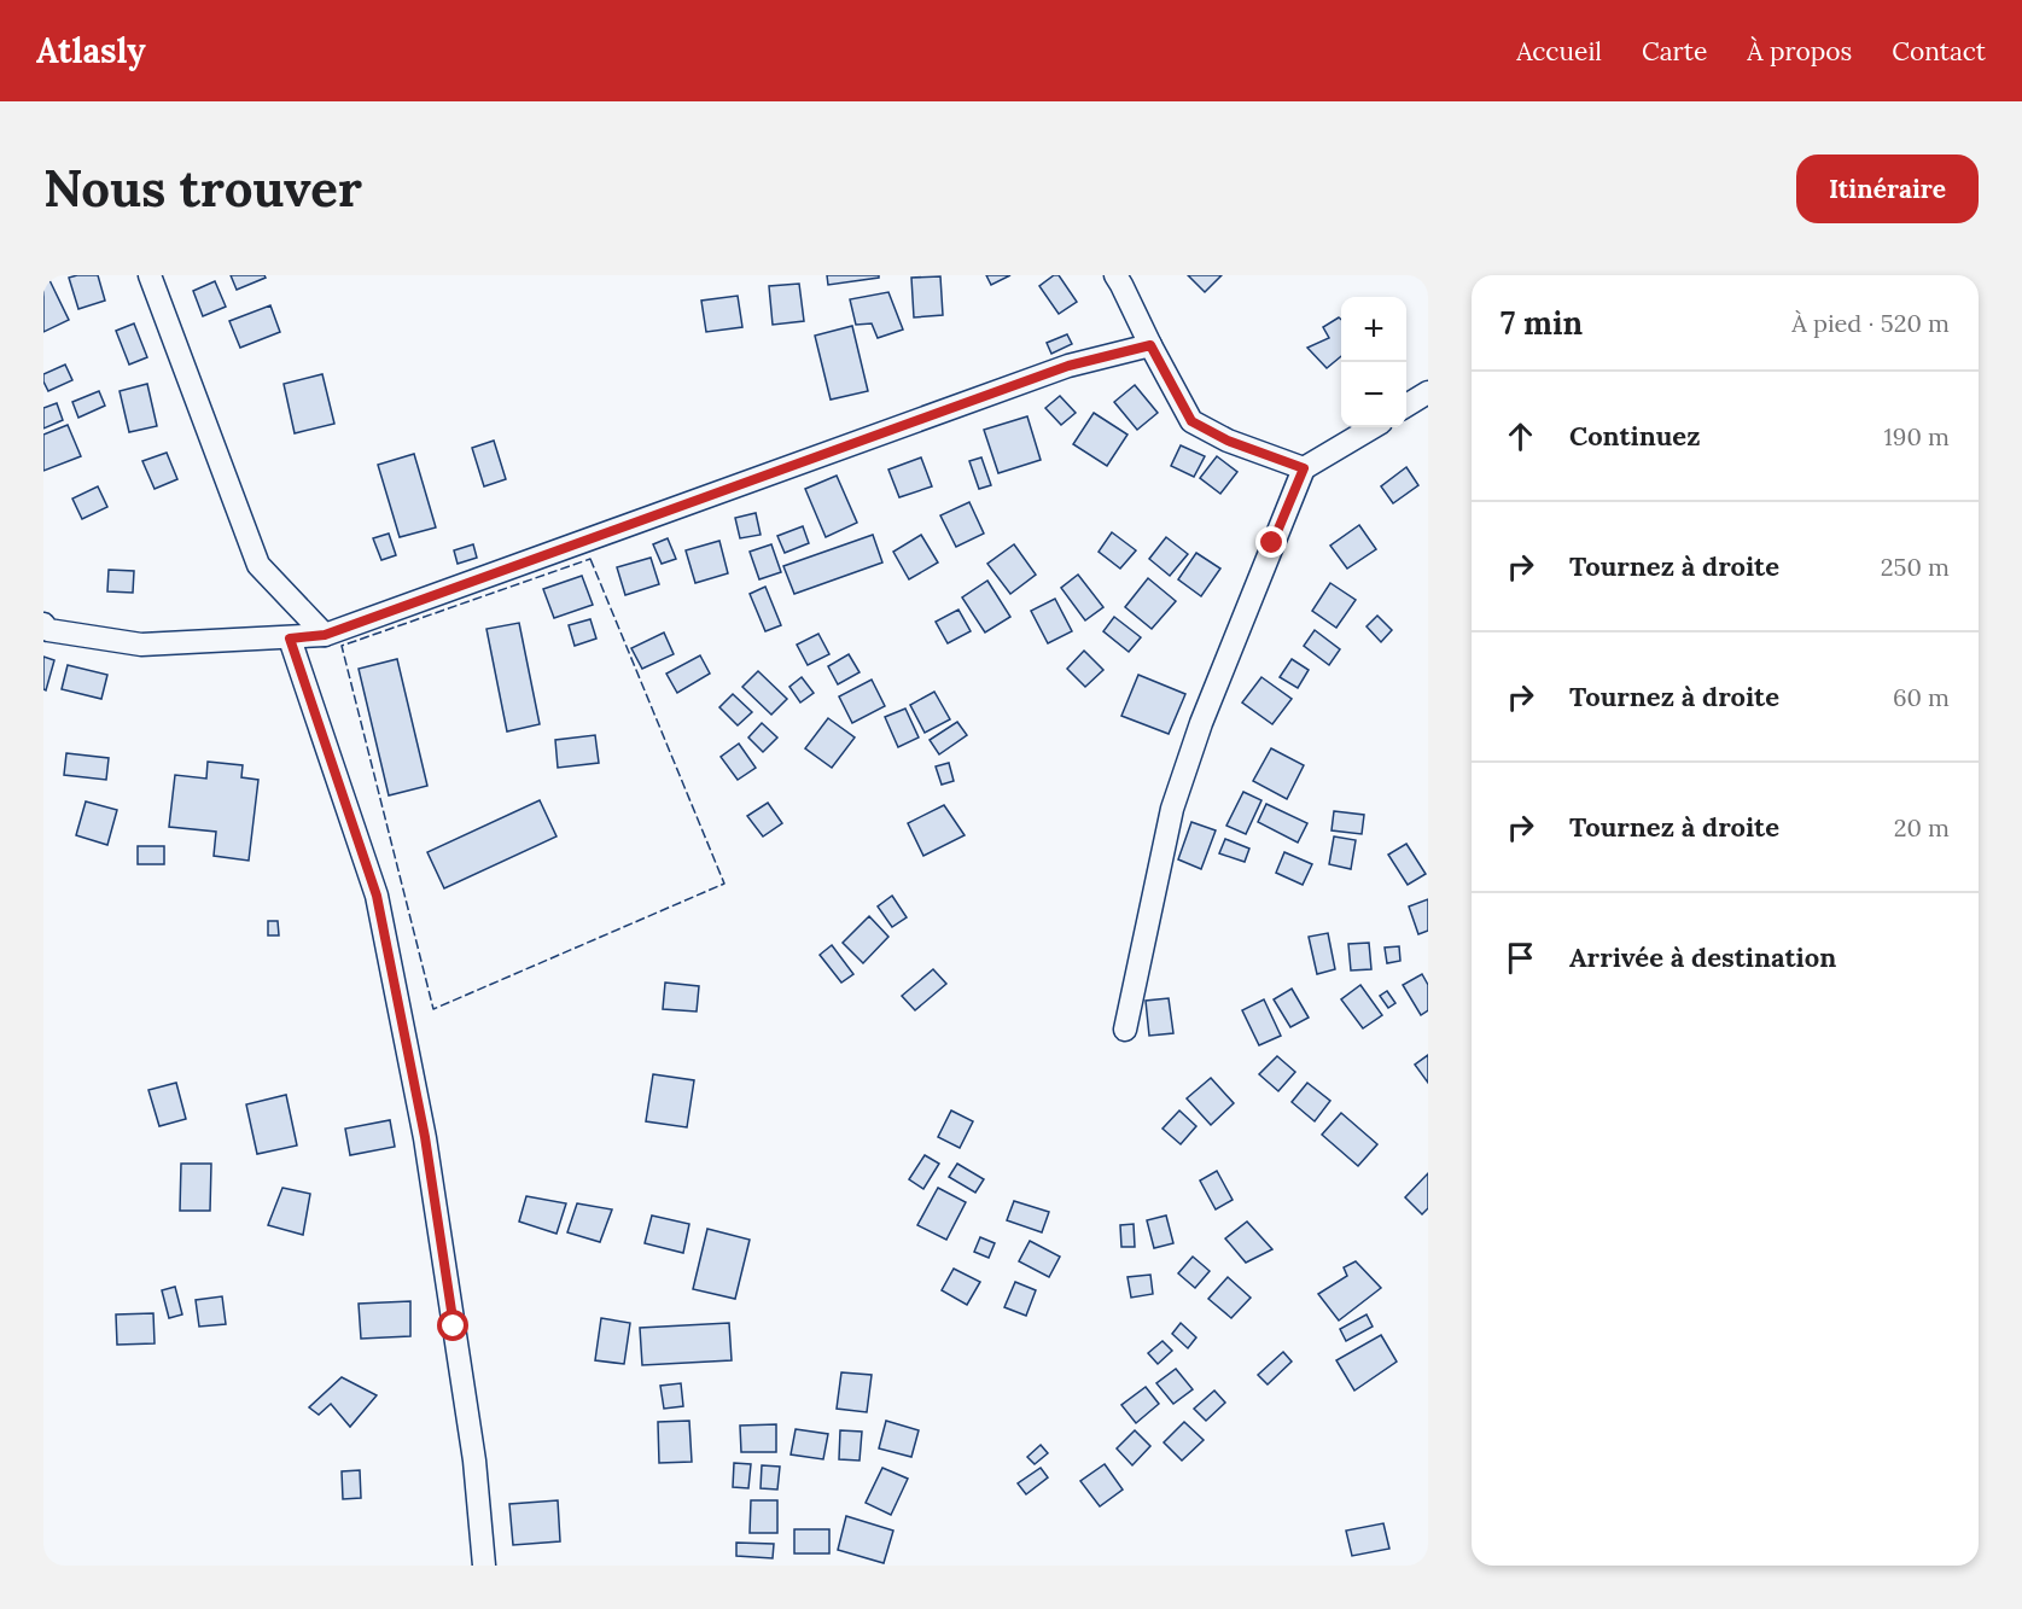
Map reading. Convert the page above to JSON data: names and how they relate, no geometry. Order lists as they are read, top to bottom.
{
  "page": {
    "header": "Atlasly",
    "nav": [
      "Accueil",
      "Carte",
      "À propos",
      "Contact"
    ],
    "buttons": "Itinéraire",
    "title": "Nous trouver",
    "heading": ["7 min", "À pied · 520 m"],
    "map_buttons": ["+", "−"],
    "list": [
      ["Continuez", "190 m"],
      ["Tournez à droite", "250 m"],
      ["Tournez à droite", "60 m"],
      ["Tournez à droite", "20 m"],
      "Arrivée à destination"
    ]
  }
}
